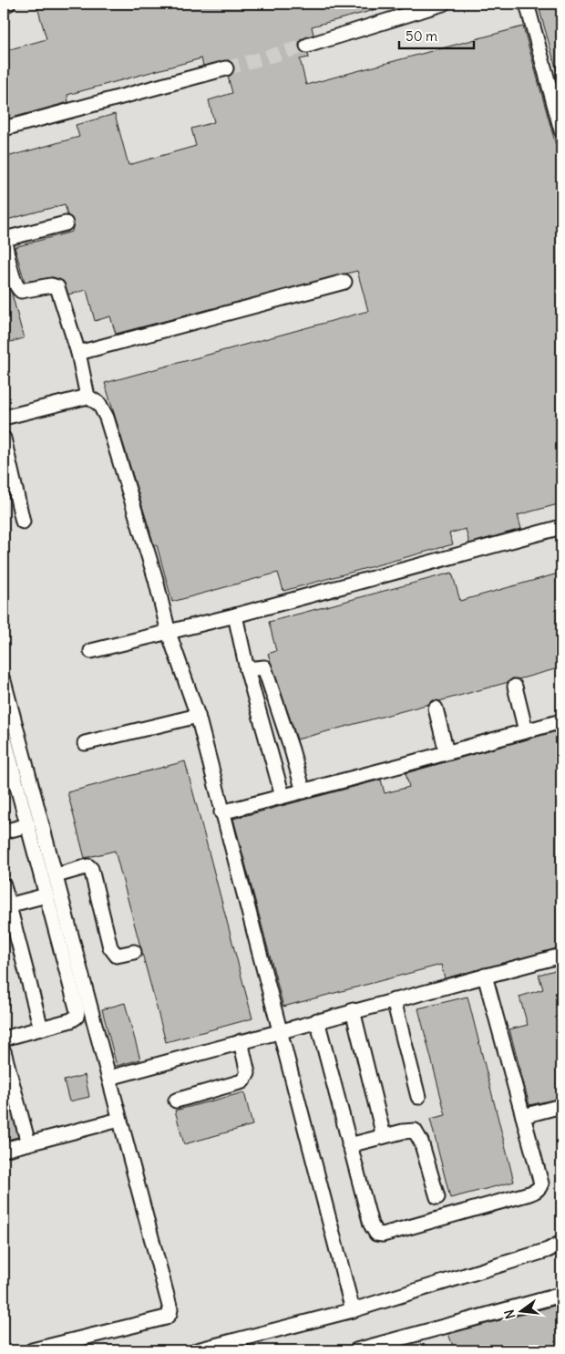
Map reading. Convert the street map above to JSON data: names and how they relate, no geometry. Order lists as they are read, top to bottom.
{
  "scale_bar": "50 m",
  "north": "left"
}
